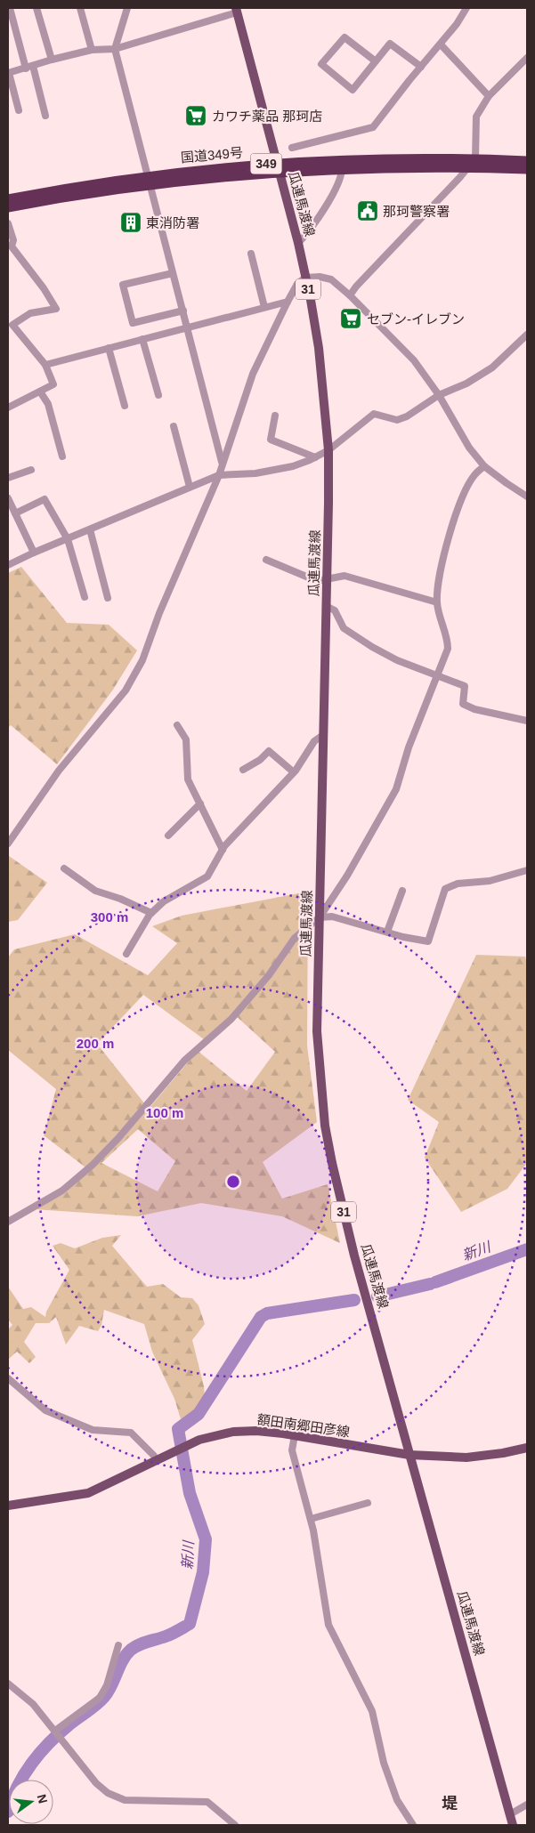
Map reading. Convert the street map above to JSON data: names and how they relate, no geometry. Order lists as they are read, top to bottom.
{
  "streets": {
    "highway": ["国道349号", "349"],
    "main road": ["瓜連馬渡線", "31", "額田南郷田彦線"]
  },
  "crossings": [
    ["国道349号", "瓜連馬渡線"],
    ["瓜連馬渡線", "額田南郷田彦線"]
  ],
  "districts": ["堤"],
  "water": ["新川"],
  "places": {
    "supermarket": ["カワチ薬品 那珂店", "セブン-イレブン"],
    "public building": ["那珂警察署"],
    "building": ["東消防署"]
  },
  "north": "right",
  "rings": ["300 m", "200 m", "100 m"]
}
